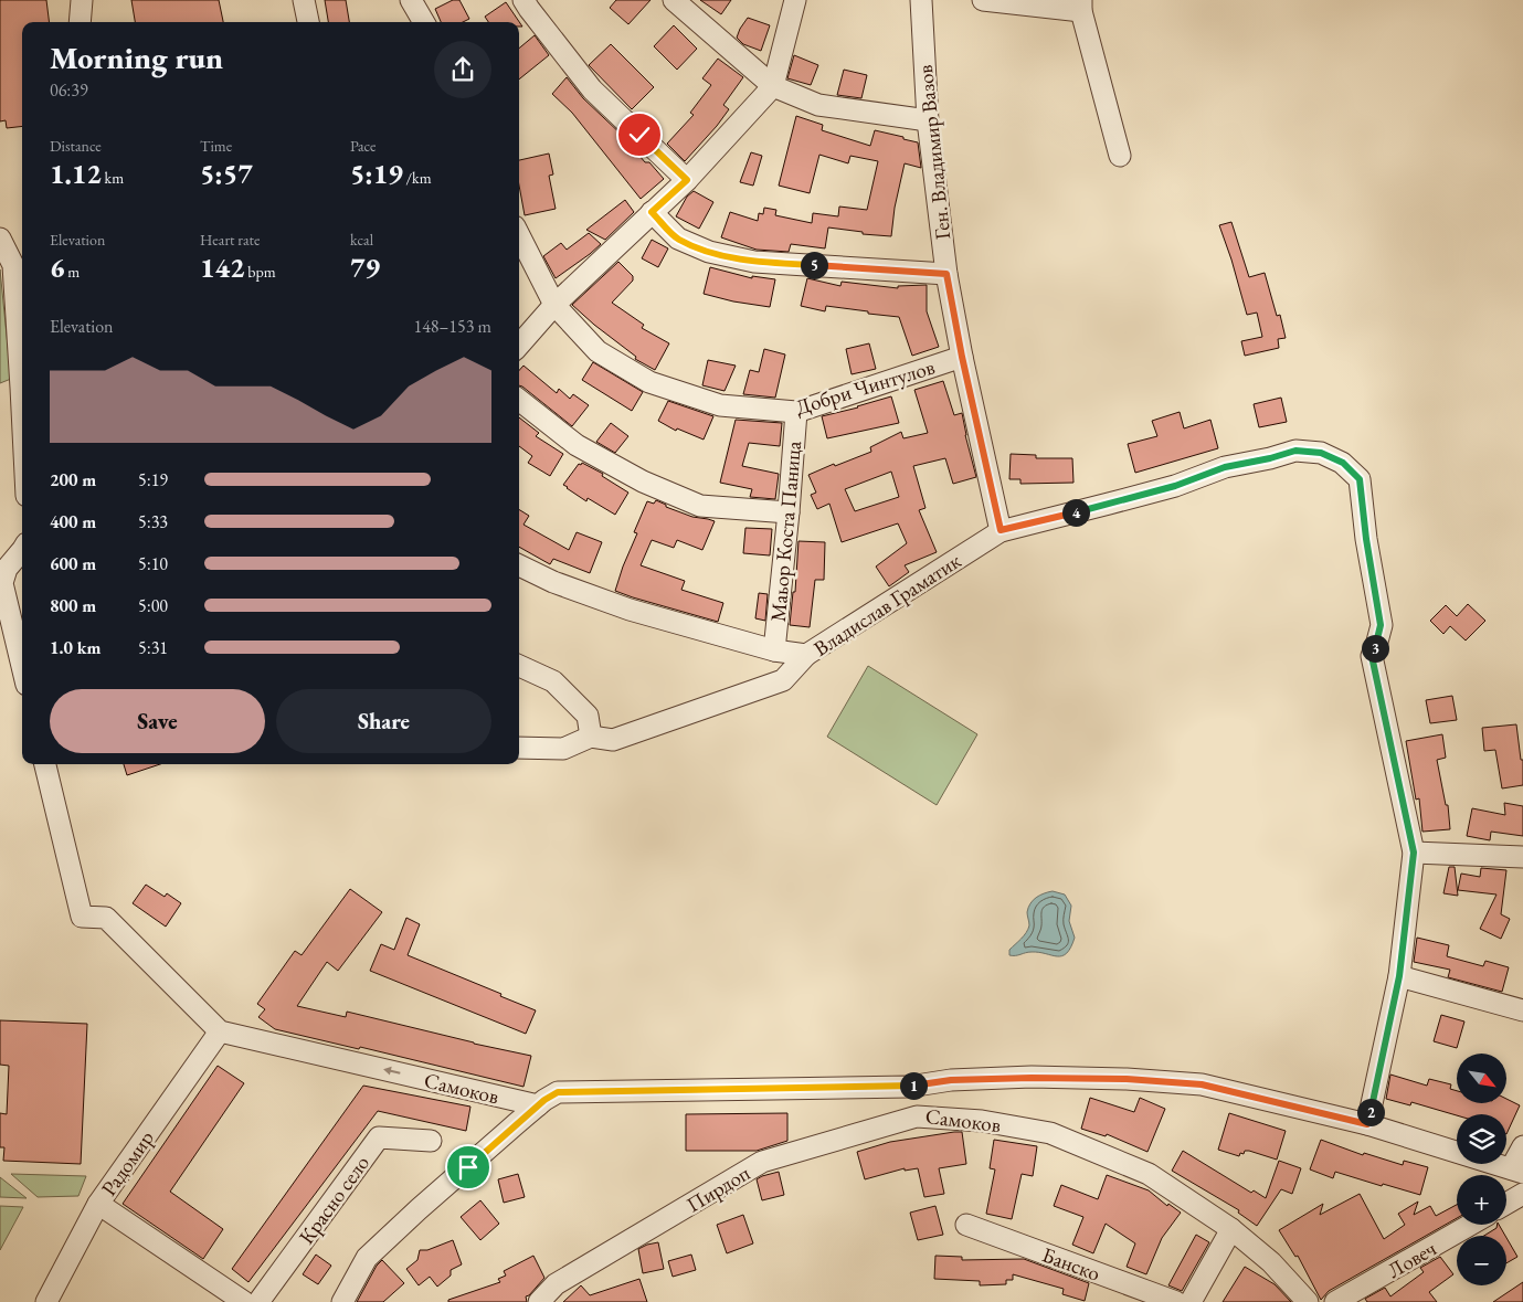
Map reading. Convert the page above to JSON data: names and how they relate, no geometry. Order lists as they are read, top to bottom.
{
  "streets": {
    "street": [
      "Ген. Владимир Вазов",
      "Добри Чинтулов",
      "Маьор Коста Паница",
      "Владислав Граматик",
      "Самоков",
      "Радомир",
      "Пирдоп",
      "Красно село",
      "Ловеч",
      "Банско"
    ]
  },
  "crossings": [
    ["Ген. Владимир Вазов", "Добри Чинтулов"],
    ["Ген. Владимир Вазов", "Владислав Граматик"],
    ["Добри Чинтулов", "Маьор Коста Паница"],
    ["Маьор Коста Паница", "Владислав Граматик"],
    ["Самоков", "Радомир"],
    ["Самоков", "Пирдоп"]
  ],
  "north": "bottom right",
  "page": {
    "heading": ["Morning run", "06:39"],
    "stats": [
      ["Distance", "1.12 km"],
      ["Time", "5:57"],
      ["Pace", "5:19 /km"],
      ["Elevation", "6 m"],
      ["Heart rate", "142 bpm"],
      ["kcal", "79"]
    ],
    "pins": [
      "5",
      "4",
      "3",
      "1",
      "2"
    ],
    "chart": ["Elevation", "148–153 m"],
    "list": [
      {
        "name": "200 m",
        "note": "5:19"
      },
      {
        "name": "400 m",
        "note": "5:33"
      },
      {
        "name": "600 m",
        "note": "5:10"
      },
      {
        "name": "800 m",
        "note": "5:00"
      },
      {
        "name": "1.0 km",
        "note": "5:31"
      }
    ],
    "buttons": ["Save", "Share"],
    "map_buttons": ["+", "−"]
  }
}
